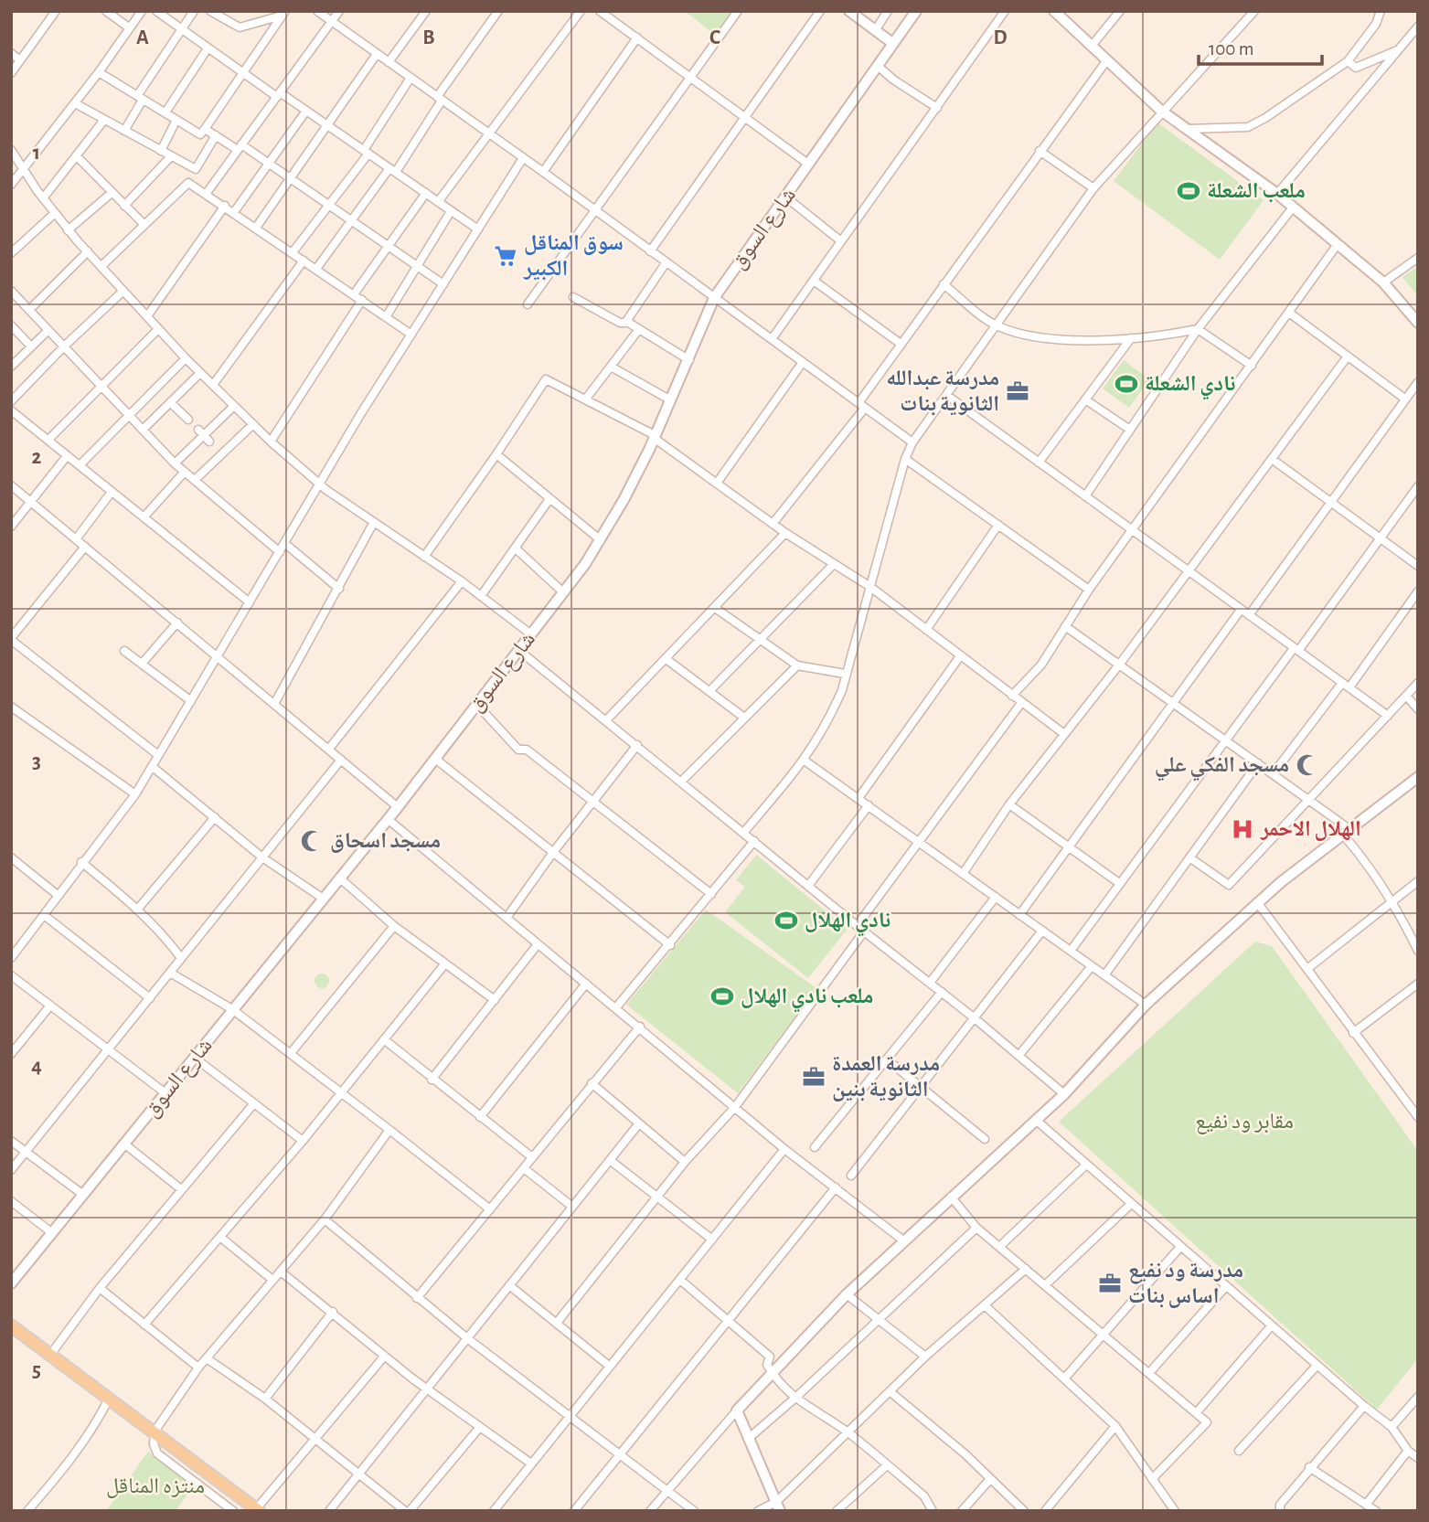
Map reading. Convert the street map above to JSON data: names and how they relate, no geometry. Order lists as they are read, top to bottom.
{
  "streets": {
    "street": ["شارع السوق"]
  },
  "parks": ["مقابر ود نفيع", "منتزه المناقل"],
  "places": {
    "sports": [
      "ملعب الشعلة",
      "نادي الشعلة",
      "نادي الهلال",
      "ملعب نادي الهلال"
    ],
    "supermarket": ["سوق المناقل الكبير"],
    "office": ["مدرسة عبدالله الثانوية بنات", "مدرسة العمدة الثانوية بنين", "مدرسة ود نفيع اساس بنات"],
    "mosque": ["مسجد الفكي علي", "مسجد اسحاق"],
    "hospital": ["الهلال الاحمر"]
  },
  "scale_bar": "100 m",
  "grid": {
    "columns": [
      "A",
      "B",
      "C",
      "D"
    ],
    "rows": [
      "1",
      "2",
      "3",
      "4",
      "5"
    ]
  }
}
